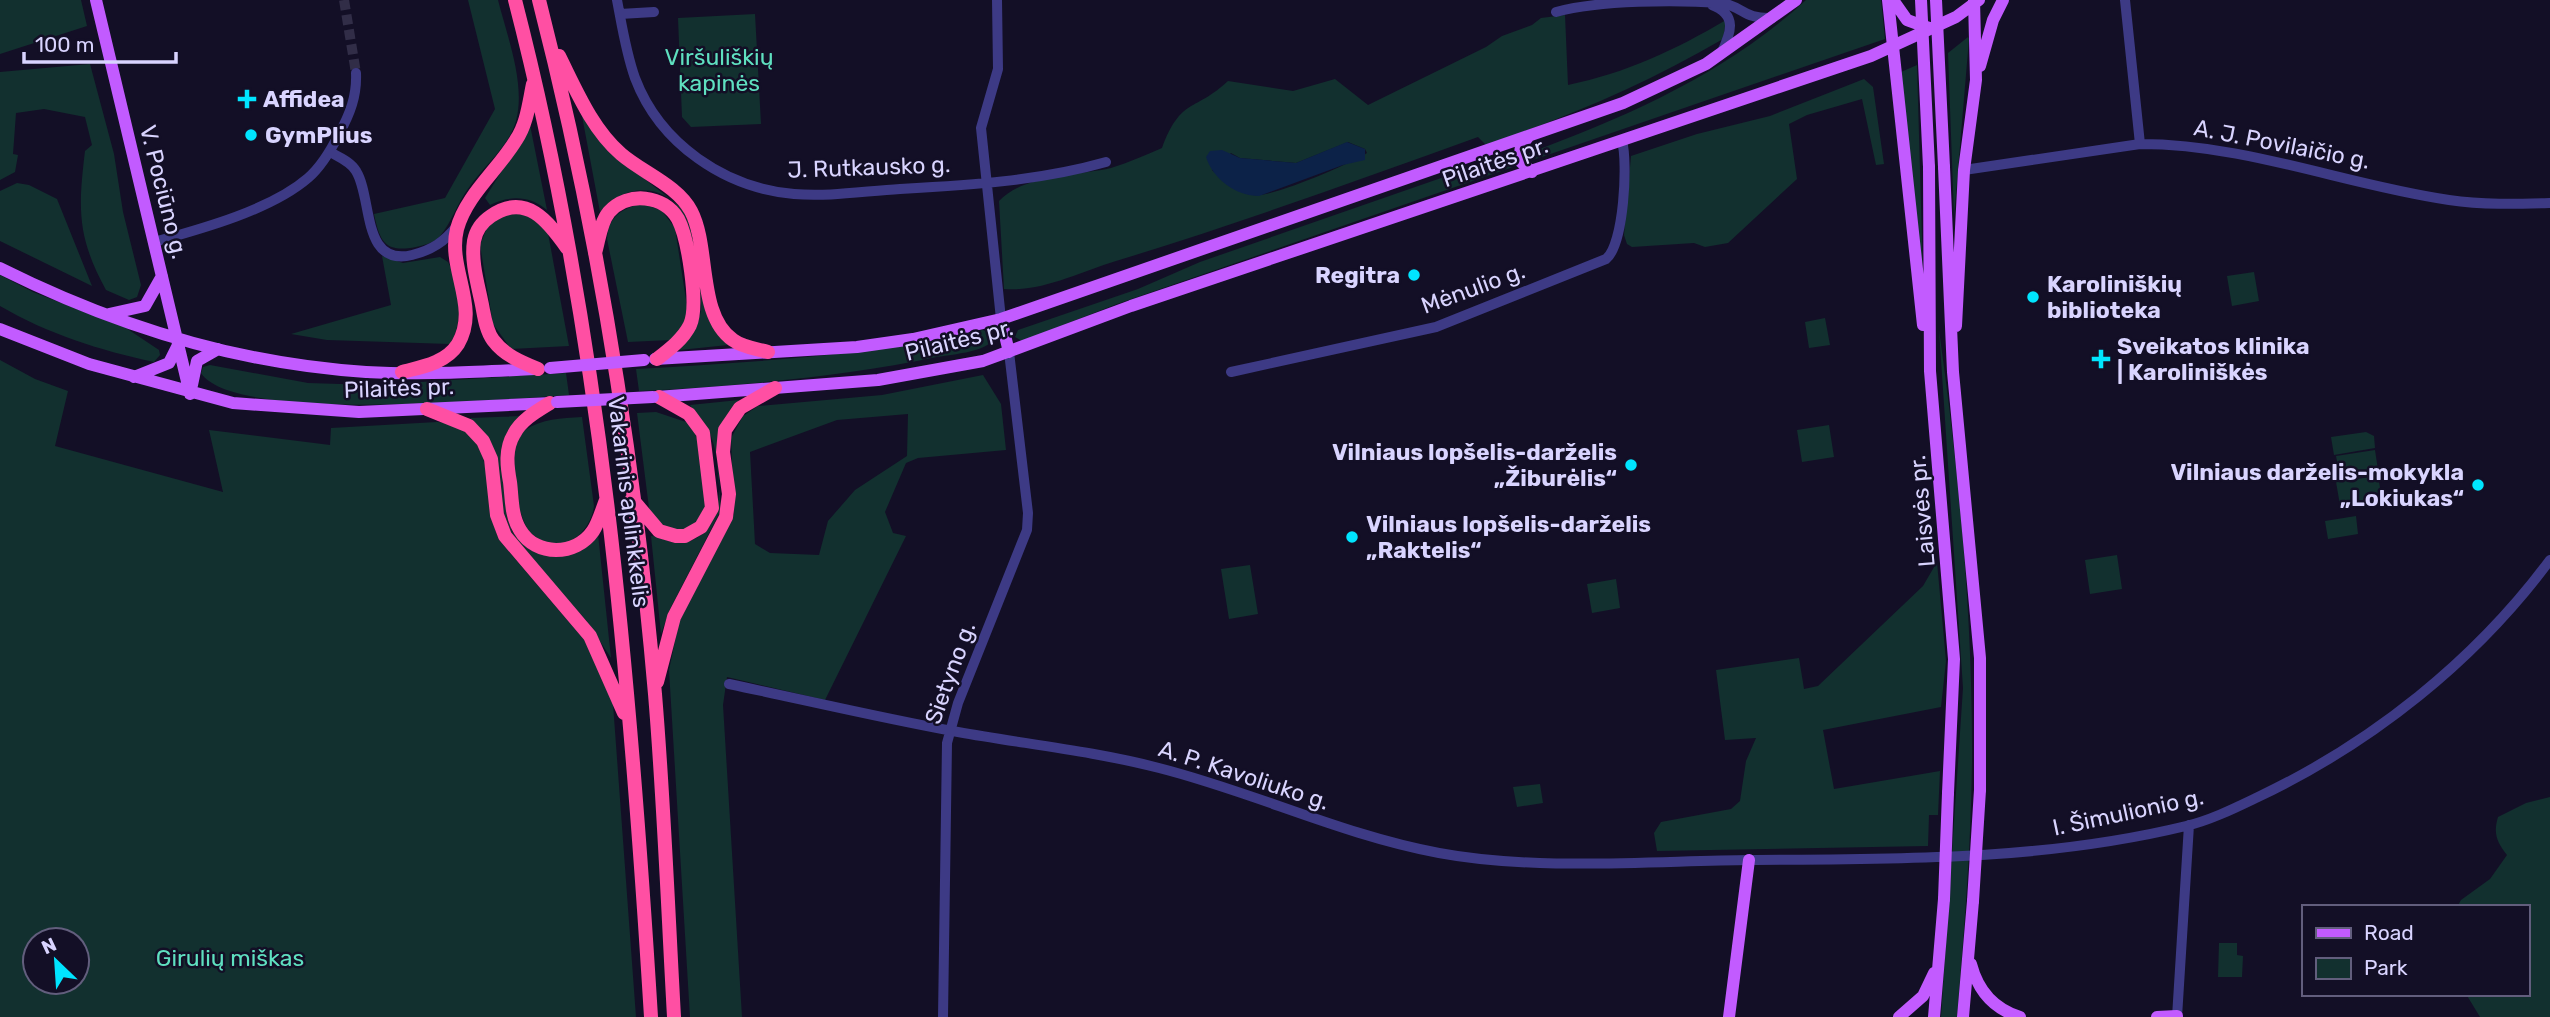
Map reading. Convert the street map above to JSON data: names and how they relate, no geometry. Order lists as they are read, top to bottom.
{
  "streets": {
    "highway": ["Vakarinis aplinkkelis"],
    "main road": ["Pilaitės pr.", "V. Pociūno g.", "Laisvės pr."],
    "street": [
      "A. J. Povilaičio g.",
      "J. Rutkausko g.",
      "Mėnulio g.",
      "Sietyno g.",
      "A. P. Kavoliuko g.",
      "I. Šimulionio g."
    ]
  },
  "crossings": [
    ["A. J. Povilaičio g.", "Laisvės pr."],
    ["Pilaitės pr.", "V. Pociūno g."],
    ["Pilaitės pr.", "Mėnulio g."],
    ["Pilaitės pr.", "Laisvės pr."],
    ["Pilaitės pr.", "Sietyno g."],
    ["Sietyno g.", "A. P. Kavoliuko g."],
    ["A. P. Kavoliuko g.", "I. Šimulionio g."]
  ],
  "parks": ["Viršuliškių kapinės", "Girulių miškas"],
  "places": {
    "health": ["Affidea", "Sveikatos klinika | Karoliniškės"],
    "other": [
      "GymPlius",
      "Regitra",
      "Karoliniškių biblioteka",
      "Vilniaus lopšelis-darželis „Žiburėlis“",
      "Vilniaus darželis-mokykla „Lokiukas“",
      "Vilniaus lopšelis-darželis „Raktelis“"
    ]
  },
  "legend": ["Road", "Park"],
  "scale_bar": "100 m",
  "north": "top left"
}
